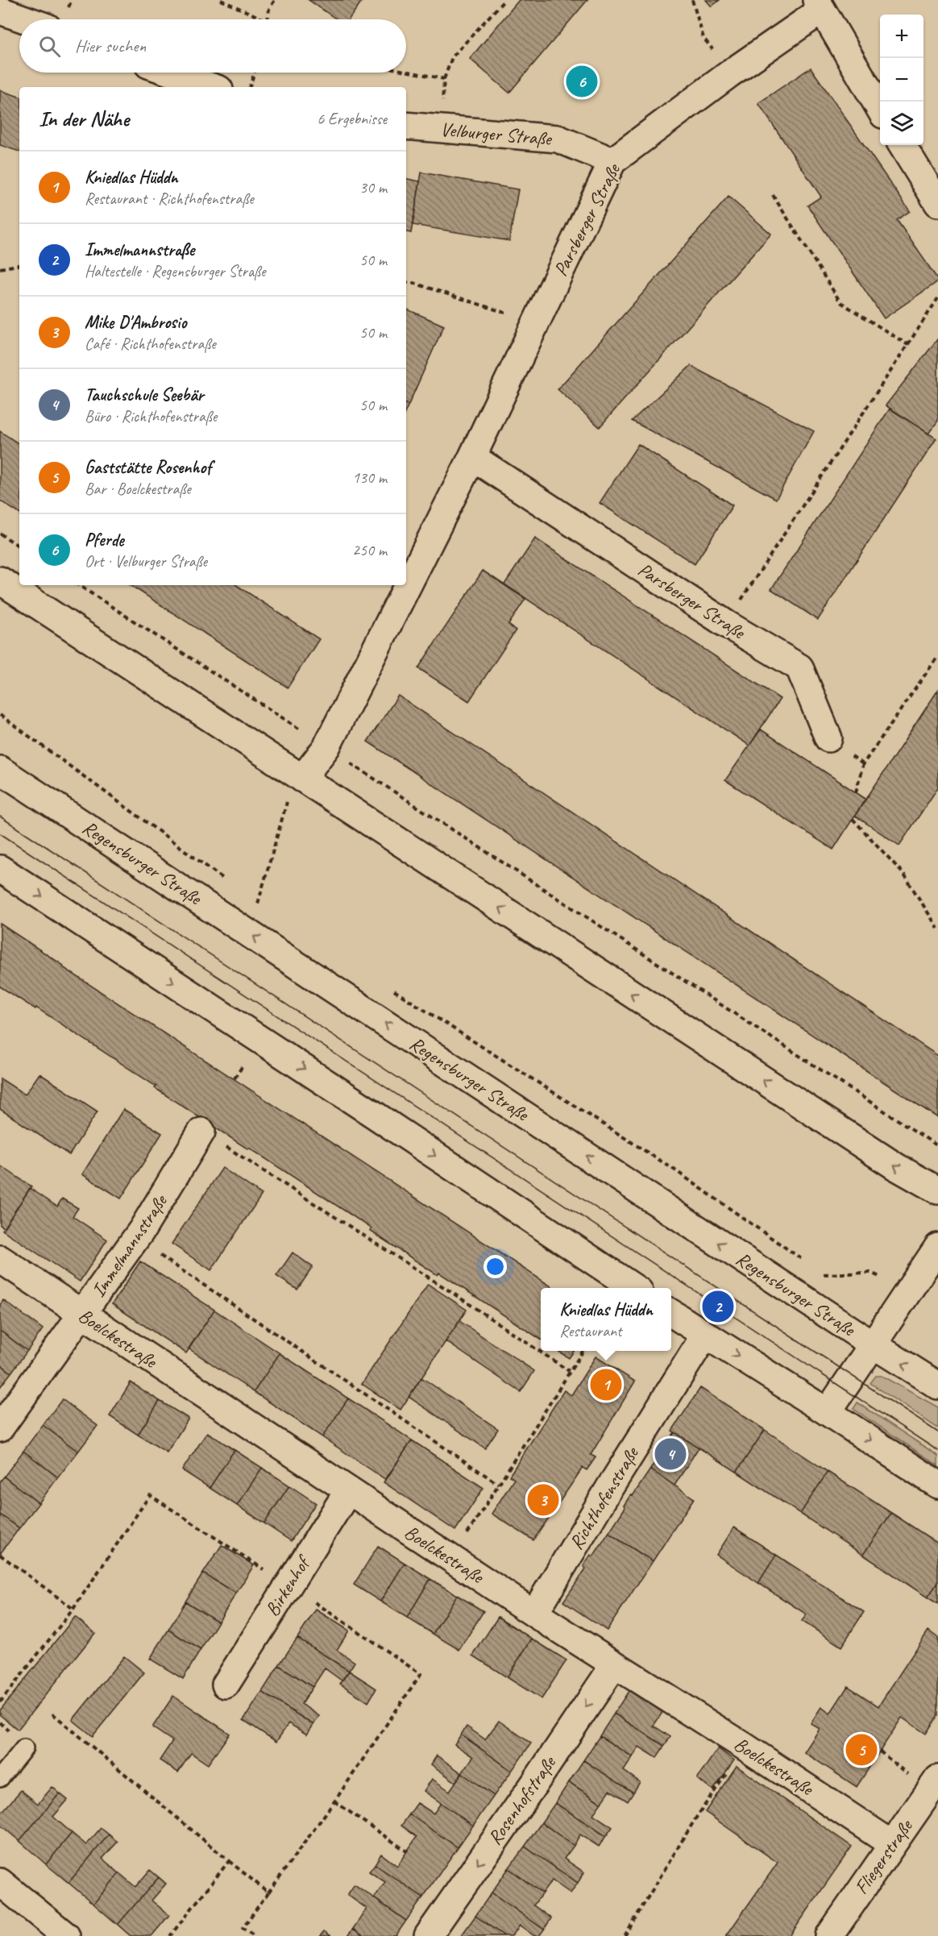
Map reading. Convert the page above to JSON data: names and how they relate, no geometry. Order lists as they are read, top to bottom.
{
  "streets": {
    "street": [
      "Velburger Straße",
      "Parsberger Straße",
      "Regensburger Straße",
      "Immelmannstraße",
      "Boelckestraße",
      "Richthofenstraße",
      "Birkenhof",
      "Rosenhofstraße",
      "Fliegerstraße"
    ]
  },
  "crossings": [
    ["Velburger Straße", "Parsberger Straße"],
    ["Immelmannstraße", "Boelckestraße"],
    ["Boelckestraße", "Richthofenstraße"],
    ["Boelckestraße", "Birkenhof"],
    ["Boelckestraße", "Rosenhofstraße"],
    ["Boelckestraße", "Fliegerstraße"]
  ],
  "one_way": ["Rosenhofstraße"],
  "page": {
    "map_buttons": ["+", "−"],
    "search": "Hier suchen",
    "pins": [
      "6",
      "2",
      "1",
      "4",
      "3",
      "5"
    ],
    "heading": ["In der Nähe", "6 Ergebnisse"],
    "list": [
      {
        "mark": "1",
        "name": "Kniedlas Hüddn",
        "note": "Restaurant · Richthofenstraße",
        "value": "30 m"
      },
      {
        "mark": "2",
        "name": "Immelmannstraße",
        "note": "Haltestelle · Regensburger Straße",
        "value": "50 m"
      },
      {
        "mark": "3",
        "name": "Mike D'Ambrosio",
        "note": "Café · Richthofenstraße",
        "value": "50 m"
      },
      {
        "mark": "4",
        "name": "Tauchschule Seebär",
        "note": "Büro · Richthofenstraße",
        "value": "50 m"
      },
      {
        "mark": "5",
        "name": "Gaststätte Rosenhof",
        "note": "Bar · Boelckestraße",
        "value": "130 m"
      },
      {
        "mark": "6",
        "name": "Pferde",
        "note": "Ort · Velburger Straße",
        "value": "250 m"
      }
    ],
    "popup": ["Kniedlas Hüddn", "Restaurant"]
  }
}
